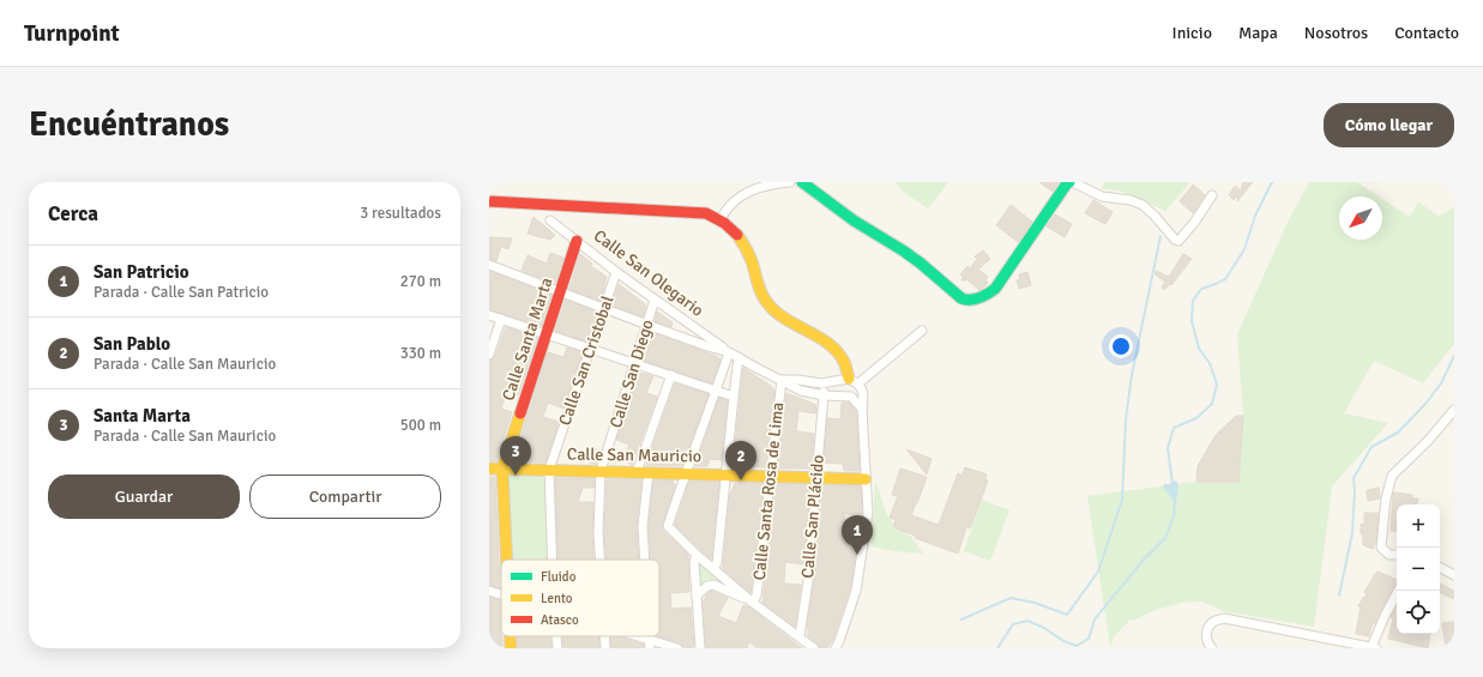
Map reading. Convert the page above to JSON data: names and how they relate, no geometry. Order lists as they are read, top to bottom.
{
  "streets": {
    "street": [
      "Calle San Olegario",
      "Calle Santa Marta",
      "Calle San Cristobal",
      "Calle San Diego",
      "Calle San Mauricio",
      "Calle Santa Rosa de Lima",
      "Calle San Plácido"
    ]
  },
  "crossings": [
    ["Calle San Olegario", "Calle Santa Marta"],
    ["Calle San Olegario", "Calle San Cristobal"],
    ["Calle San Olegario", "Calle San Diego"],
    ["Calle Santa Marta", "Calle San Mauricio"],
    ["Calle San Cristobal", "Calle San Mauricio"],
    ["Calle San Diego", "Calle San Mauricio"],
    ["Calle San Mauricio", "Calle Santa Rosa de Lima"],
    ["Calle San Mauricio", "Calle San Plácido"]
  ],
  "legend": ["Fluido", "Lento", "Atasco"],
  "north": "bottom left",
  "page": {
    "header": "Turnpoint",
    "nav": [
      "Inicio",
      "Mapa",
      "Nosotros",
      "Contacto"
    ],
    "buttons": [
      "Cómo llegar",
      ["Guardar", "Compartir"]
    ],
    "title": "Encuéntranos",
    "heading": ["Cerca", "3 resultados"],
    "list": [
      {
        "mark": "1",
        "name": "San Patricio",
        "note": "Parada · Calle San Patricio",
        "value": "270 m"
      },
      {
        "mark": "2",
        "name": "San Pablo",
        "note": "Parada · Calle San Mauricio",
        "value": "330 m"
      },
      {
        "mark": "3",
        "name": "Santa Marta",
        "note": "Parada · Calle San Mauricio",
        "value": "500 m"
      }
    ],
    "pins": ["3", "2", "1"],
    "map_buttons": ["+", "−"]
  }
}
